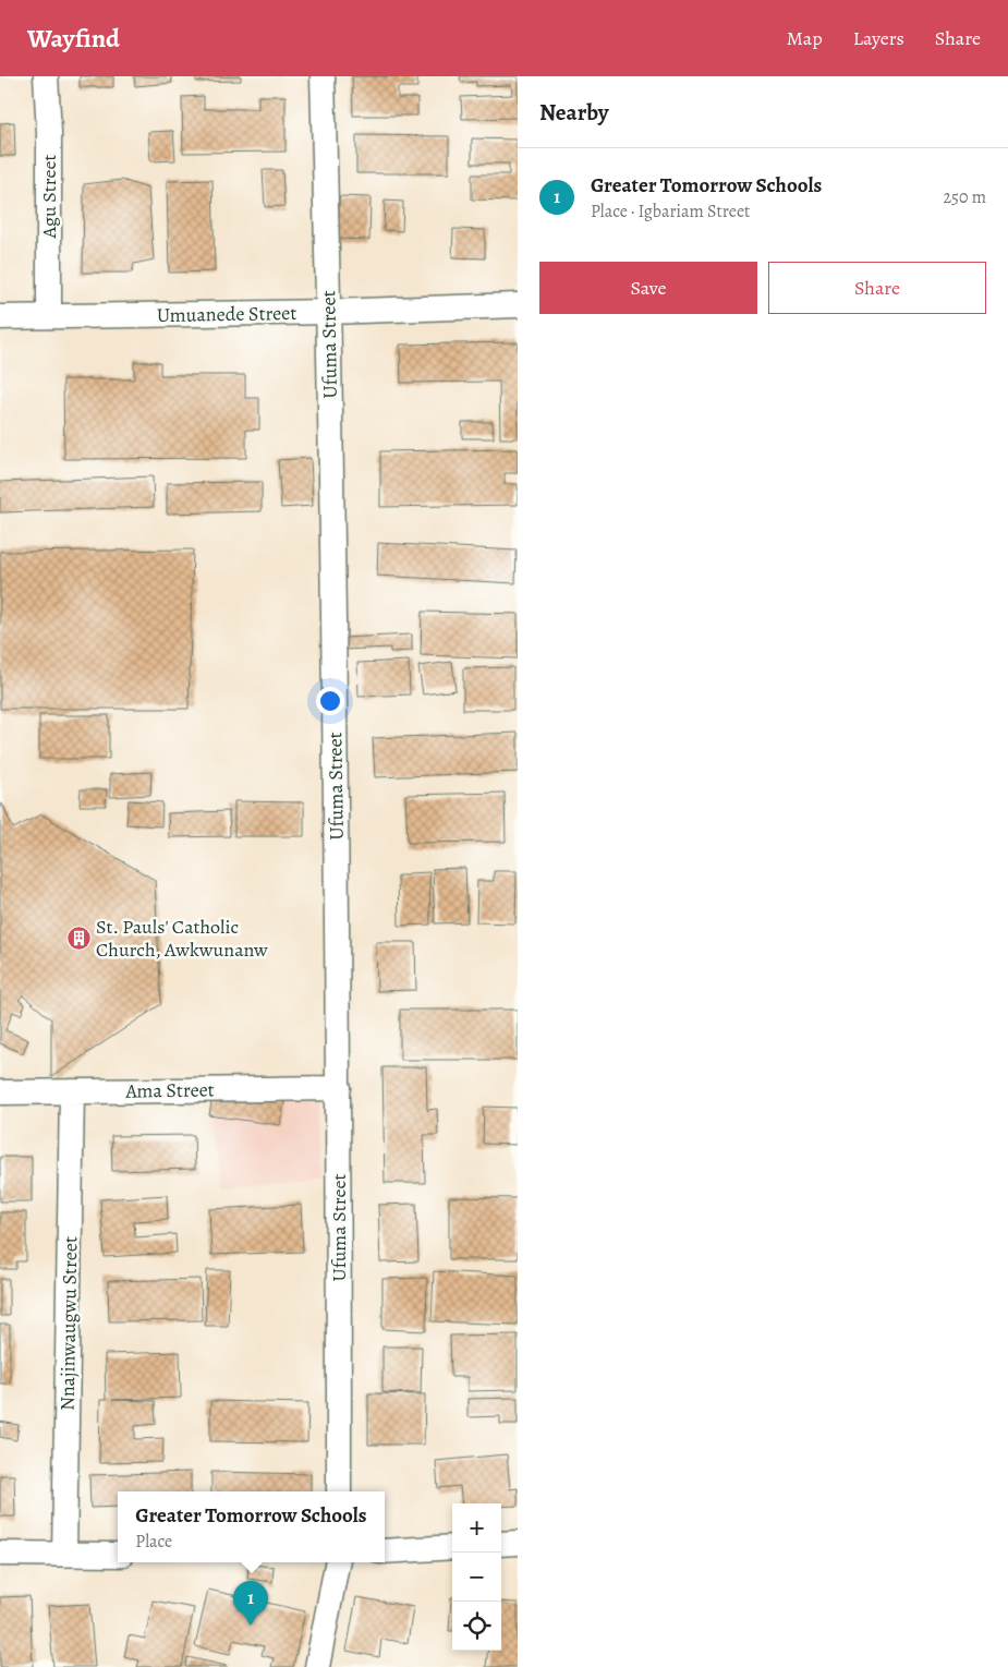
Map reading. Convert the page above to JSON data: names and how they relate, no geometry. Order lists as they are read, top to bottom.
{
  "streets": {
    "street": [
      "Agu Street",
      "Umuanede Street",
      "Ufuma Street",
      "Ama Street",
      "Nnajinwaugwu Street"
    ]
  },
  "crossings": [
    ["Agu Street", "Umuanede Street"],
    ["Umuanede Street", "Ufuma Street"],
    ["Ufuma Street", "Ama Street"],
    ["Ama Street", "Nnajinwaugwu Street"]
  ],
  "places": {
    "building": ["St. Pauls' Catholic Church, Awkwunanw"]
  },
  "page": {
    "header": "Wayfind",
    "nav": ["Map", "Layers", "Share"],
    "heading": "Nearby",
    "list": [
      {
        "mark": "1",
        "name": "Greater Tomorrow Schools",
        "note": "Place · Igbariam Street",
        "value": "250 m"
      }
    ],
    "buttons": ["Save", "Share"],
    "popup": ["Greater Tomorrow Schools", "Place"],
    "map_buttons": ["+", "−"],
    "pins": "1"
  }
}
